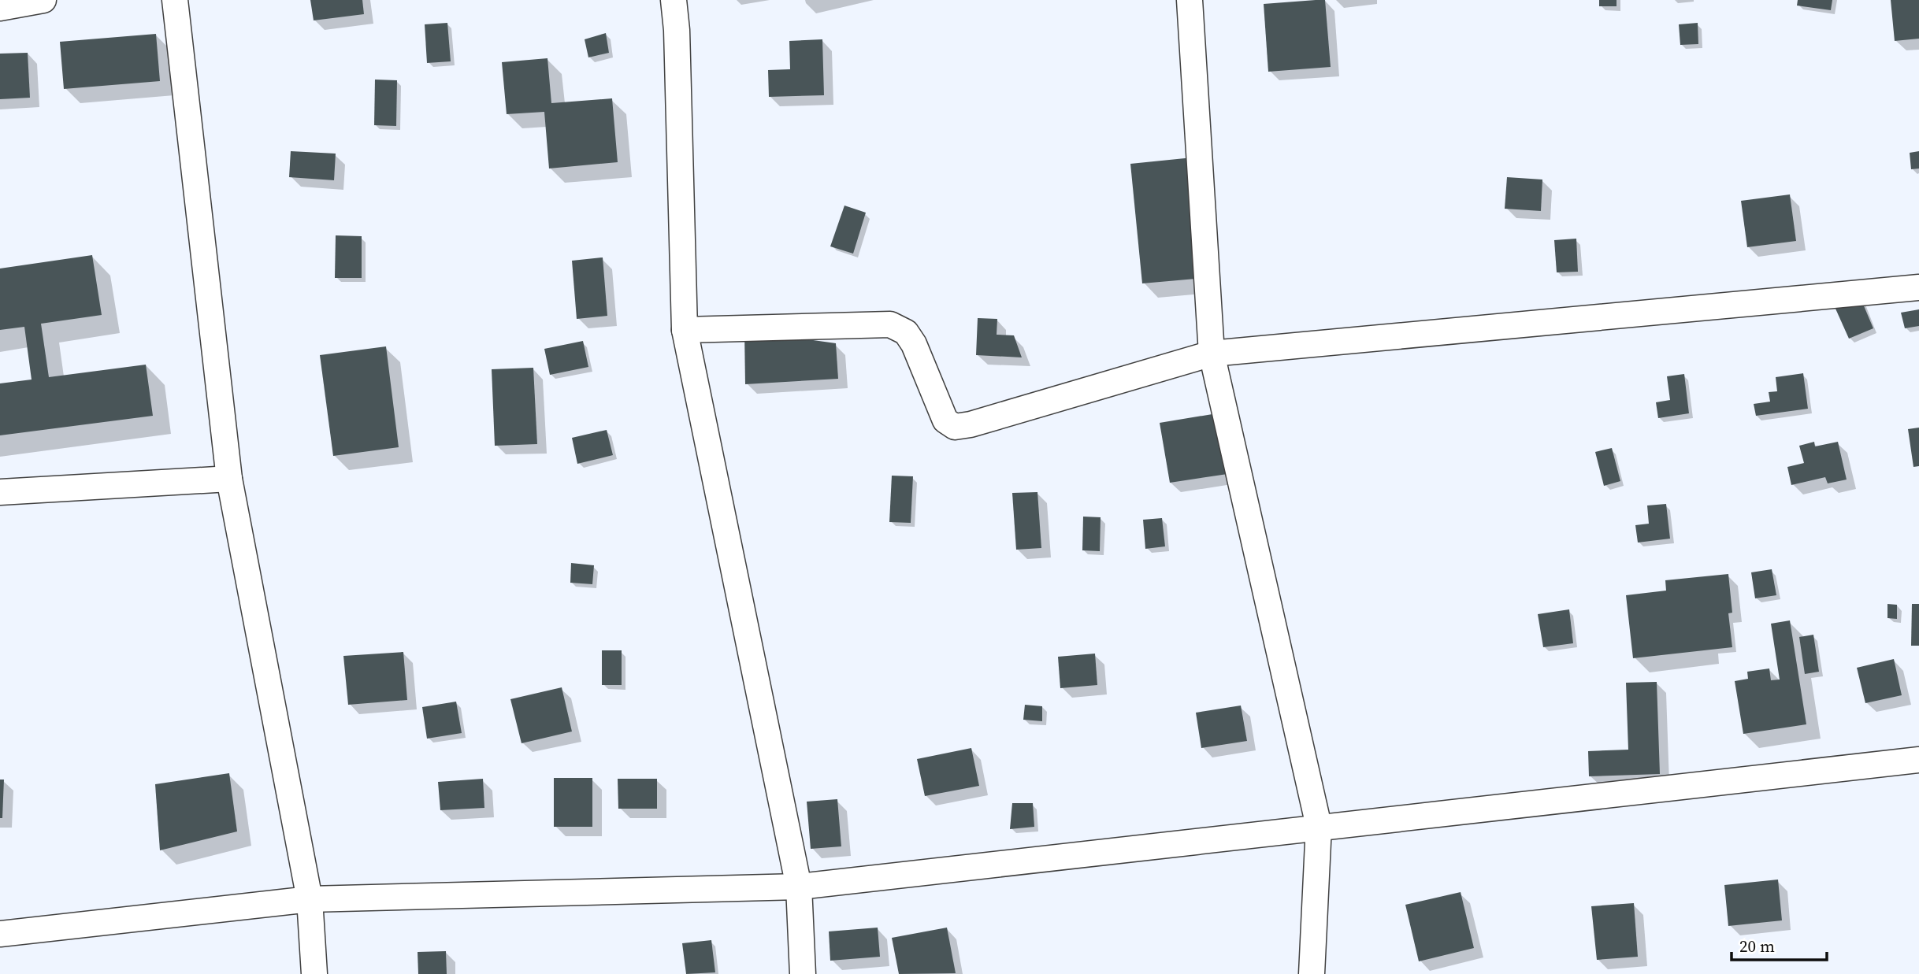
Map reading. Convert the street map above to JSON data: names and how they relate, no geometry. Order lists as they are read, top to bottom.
{
  "scale_bar": "20 m"
}
